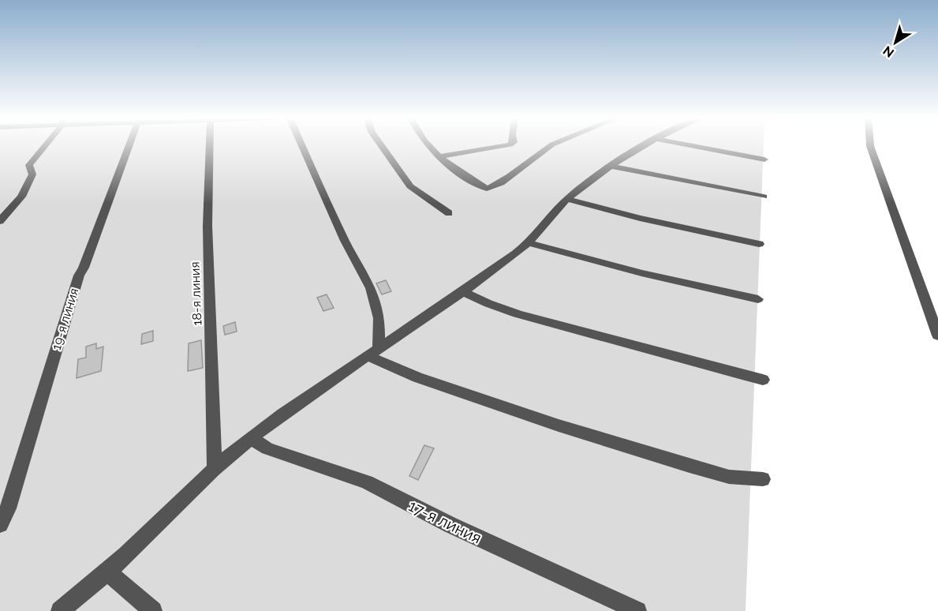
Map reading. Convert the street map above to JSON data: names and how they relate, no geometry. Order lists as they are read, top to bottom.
{
  "streets": {
    "street": ["18-я линия", "19-я линия", "17-я линия"]
  },
  "north": "bottom left"
}
